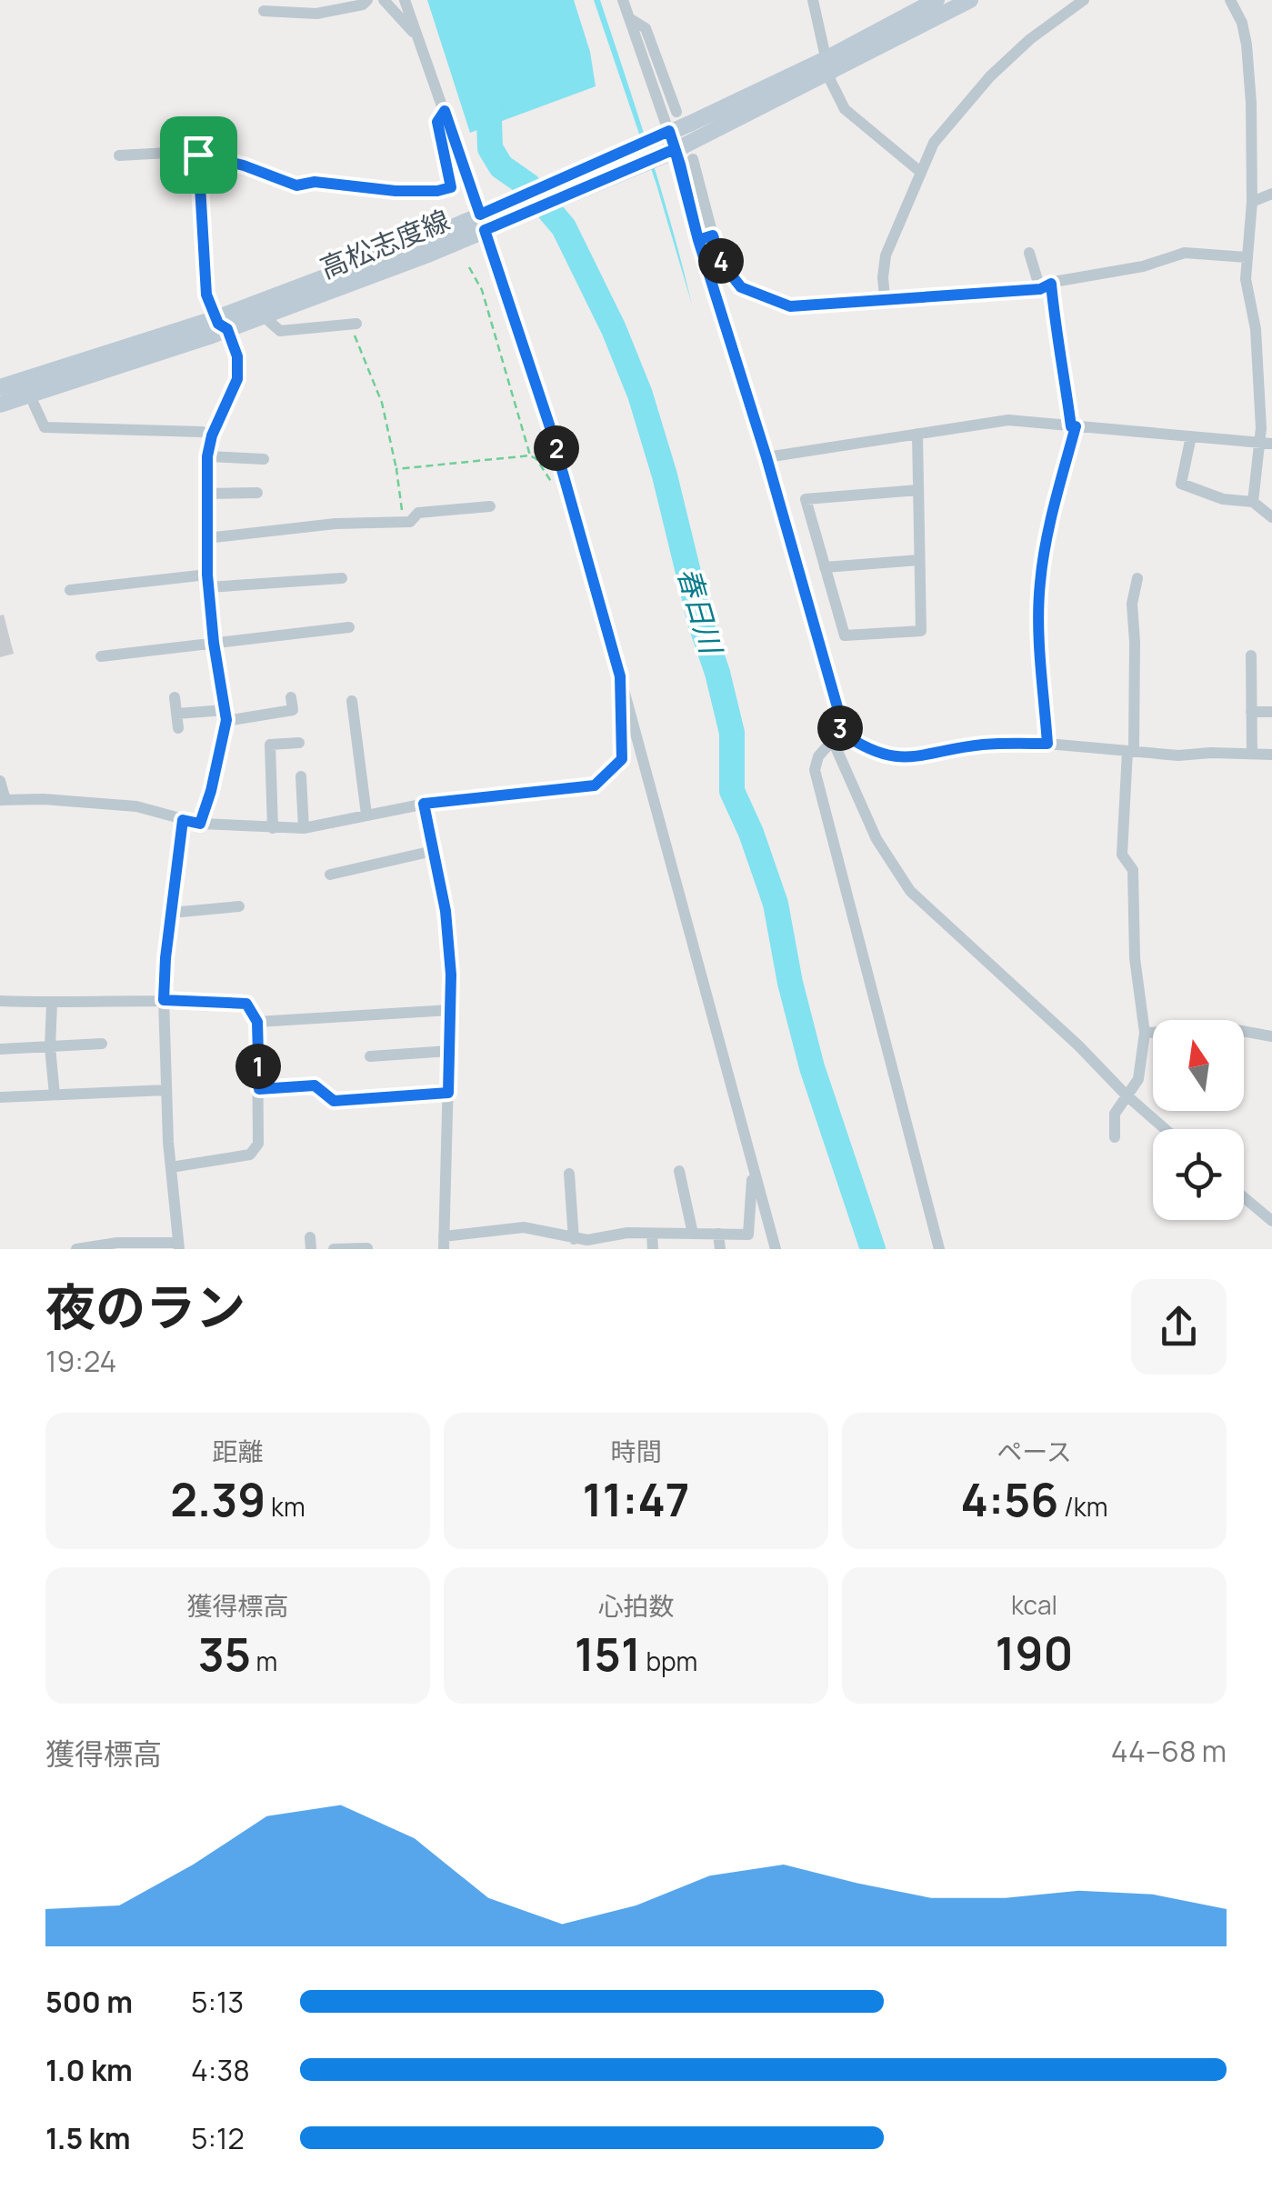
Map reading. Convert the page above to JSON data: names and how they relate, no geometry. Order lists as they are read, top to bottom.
{
  "streets": {
    "main road": ["高松志度線"]
  },
  "water": ["春日川"],
  "north": "top",
  "page": {
    "pins": [
      "4",
      "2",
      "3",
      "1"
    ],
    "heading": ["夜のラン", "19:24"],
    "stats": [
      ["距離", "2.39 km"],
      ["時間", "11:47"],
      ["ペース", "4:56 /km"],
      ["獲得標高", "35 m"],
      ["心拍数", "151 bpm"],
      ["kcal", "190"]
    ],
    "chart": ["獲得標高", "44–68 m"],
    "list": [
      {
        "name": "500 m",
        "note": "5:13"
      },
      {
        "name": "1.0 km",
        "note": "4:38"
      },
      {
        "name": "1.5 km",
        "note": "5:12"
      }
    ]
  }
}
